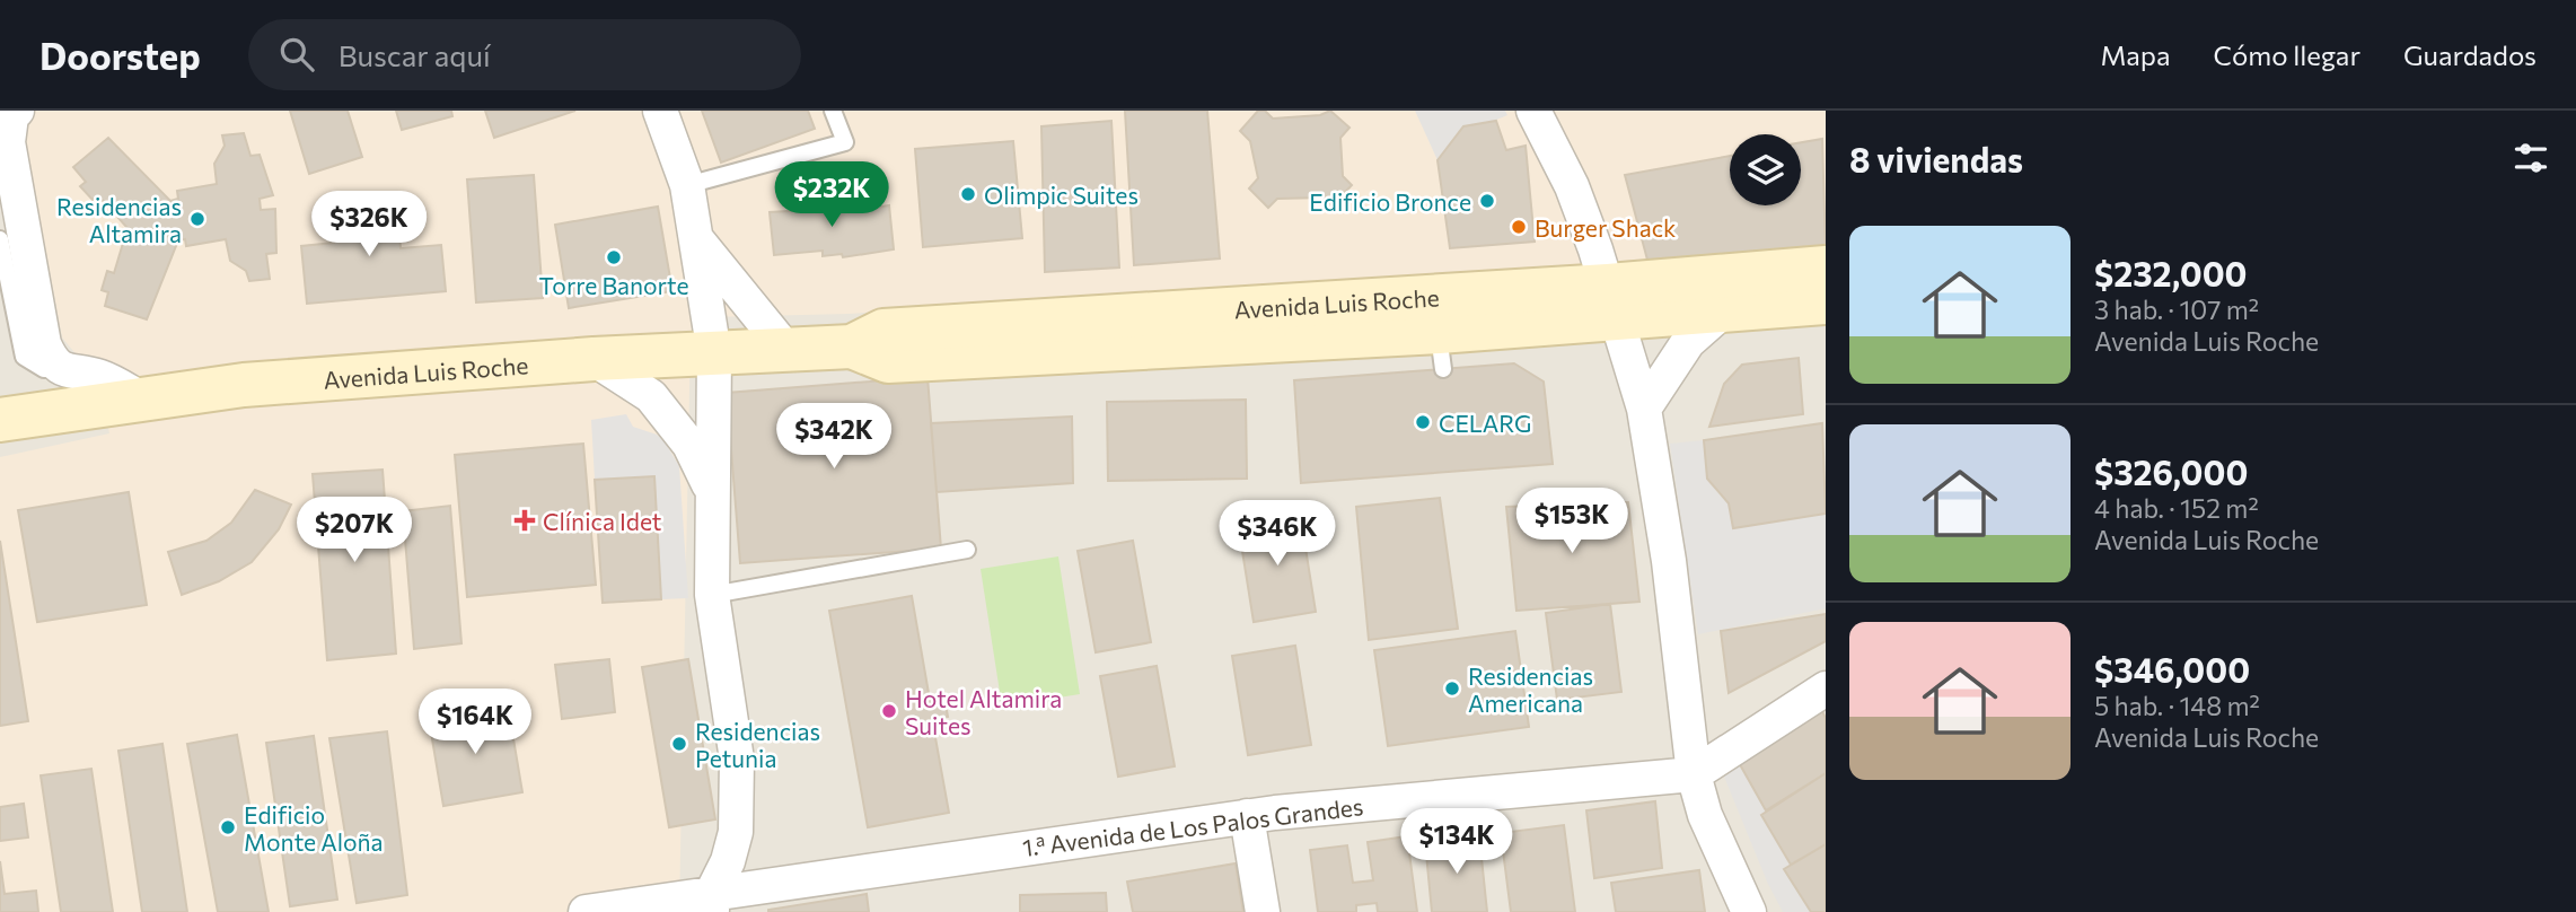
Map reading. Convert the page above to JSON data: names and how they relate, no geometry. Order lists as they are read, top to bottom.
{
  "streets": {
    "main road": ["Avenida Luis Roche"],
    "street": ["1.ª Avenida de Los Palos Grandes"]
  },
  "places": {
    "other": [
      "Olimpic Suites",
      "Edificio Bronce",
      "Residencias Altamira",
      "Burger Shack",
      "Torre Banorte",
      "CELARG",
      "Residencias Americana",
      "Hotel Altamira Suites",
      "Residencias Petunia",
      "Edificio Monte Aloña"
    ],
    "health": ["Clínica Idet"]
  },
  "page": {
    "header": "Doorstep",
    "search": "Buscar aquí",
    "nav": ["Mapa", "Cómo llegar", "Guardados"],
    "heading": "8 viviendas",
    "price": [
      "$232K",
      "$326K",
      "$342K",
      "$153K",
      "$207K",
      "$346K",
      "$164K",
      "$134K"
    ],
    "list": [
      {
        "name": "$232,000",
        "note": "3 hab. · 107 m² · Avenida Luis Roche"
      },
      {
        "name": "$326,000",
        "note": "4 hab. · 152 m² · Avenida Luis Roche"
      },
      {
        "name": "$346,000",
        "note": "5 hab. · 148 m² · Avenida Luis Roche"
      }
    ]
  }
}
